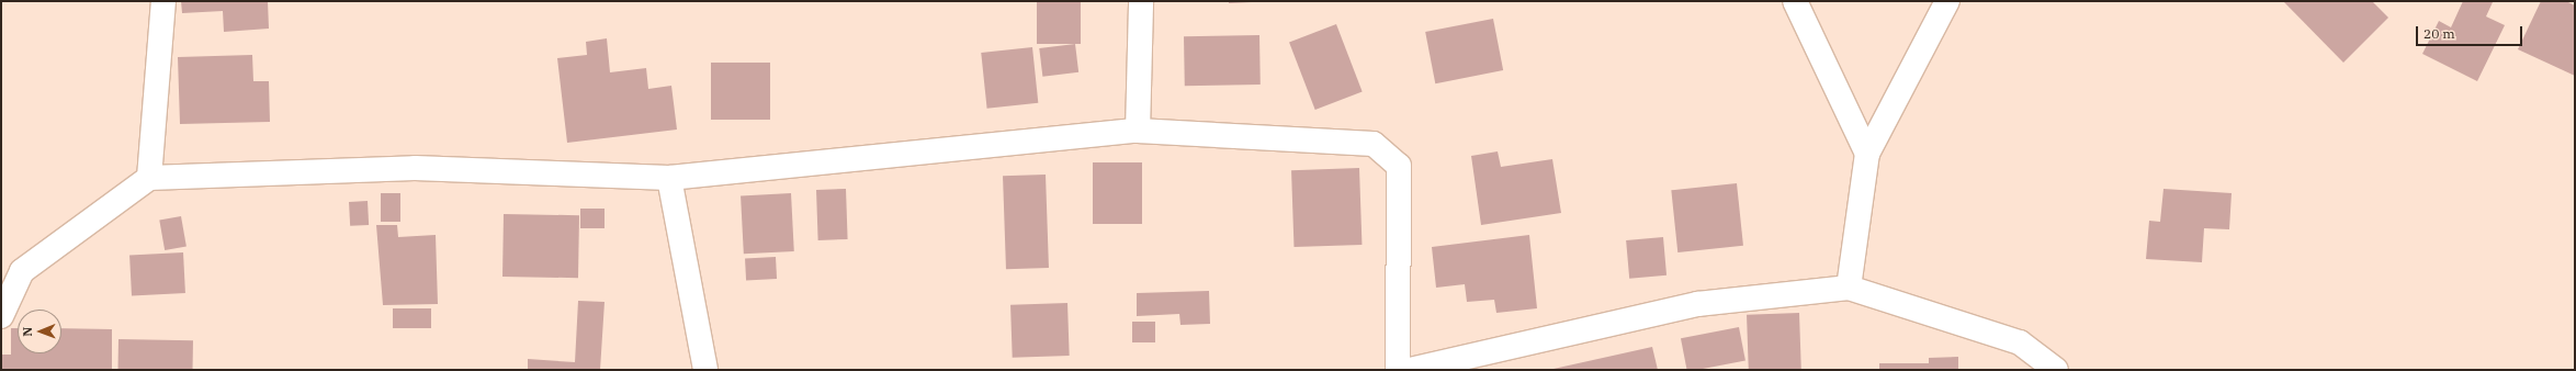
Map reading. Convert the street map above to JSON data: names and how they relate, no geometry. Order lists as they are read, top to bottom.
{
  "scale_bar": "20 m",
  "north": "left"
}
